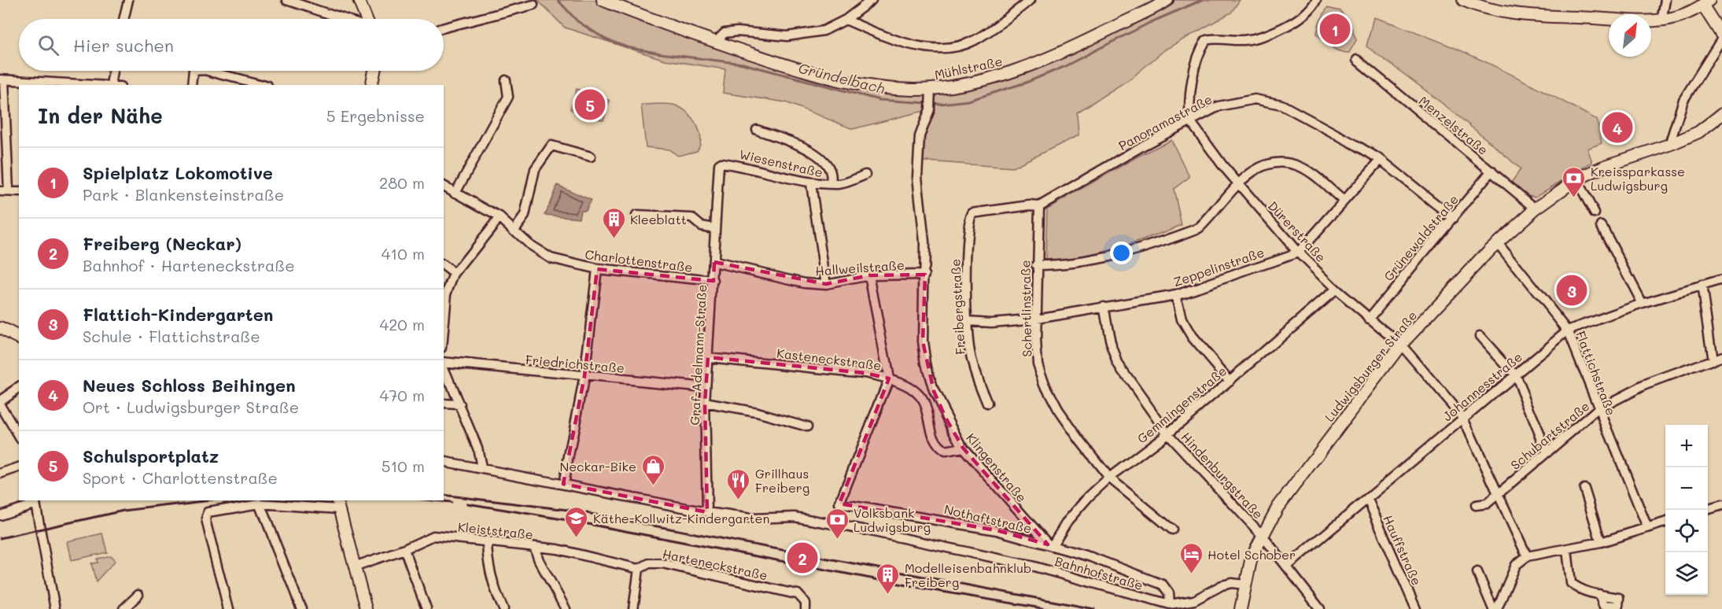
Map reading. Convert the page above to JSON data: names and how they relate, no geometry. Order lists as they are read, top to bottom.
{
  "streets": {
    "main road": ["Mühlstraße", "Ludwigsburger Straße"],
    "street": [
      "Panoramastraße",
      "Menzelstraße",
      "Wiesenstraße",
      "Dürerstraße",
      "Grünewaldstraße",
      "Charlottenstraße",
      "Zeppelinstraße",
      "Hallweilstraße",
      "Freibergstraße",
      "Schertlinstraße",
      "Graf-Adelmann-Straße",
      "Kasteneckstraße",
      "Friedrichstraße",
      "Flattichstraße",
      "Johannesstraße",
      "Gemmingenstraße",
      "Schubartstraße",
      "Klingenstraße",
      "Hindenburgstraße",
      "Nothaftstraße",
      "Kleiststraße",
      "Hauffstraße",
      "Harteneckstraße",
      "Bahnhofstraße"
    ]
  },
  "crossings": [
    ["Mühlstraße", "Klingenstraße"],
    ["Panoramastraße", "Dürerstraße"],
    ["Panoramastraße", "Grünewaldstraße"],
    ["Panoramastraße", "Zeppelinstraße"],
    ["Panoramastraße", "Freibergstraße"],
    ["Panoramastraße", "Schertlinstraße"],
    ["Menzelstraße", "Grünewaldstraße"],
    ["Menzelstraße", "Ludwigsburger Straße"],
    ["Wiesenstraße", "Graf-Adelmann-Straße"],
    ["Dürerstraße", "Grünewaldstraße"],
    ["Dürerstraße", "Zeppelinstraße"],
    ["Dürerstraße", "Ludwigsburger Straße"],
    ["Dürerstraße", "Johannesstraße"],
    ["Dürerstraße", "Gemmingenstraße"],
    ["Dürerstraße", "Schubartstraße"],
    ["Charlottenstraße", "Graf-Adelmann-Straße"],
    ["Zeppelinstraße", "Freibergstraße"],
    ["Zeppelinstraße", "Schertlinstraße"],
    ["Zeppelinstraße", "Hindenburgstraße"],
    ["Hallweilstraße", "Graf-Adelmann-Straße"],
    ["Hallweilstraße", "Klingenstraße"],
    ["Schertlinstraße", "Gemmingenstraße"],
    ["Graf-Adelmann-Straße", "Kasteneckstraße"],
    ["Graf-Adelmann-Straße", "Friedrichstraße"],
    ["Graf-Adelmann-Straße", "Bahnhofstraße"],
    ["Kasteneckstraße", "Klingenstraße"],
    ["Kasteneckstraße", "Nothaftstraße"],
    ["Ludwigsburger Straße", "Flattichstraße"],
    ["Ludwigsburger Straße", "Hindenburgstraße"],
    ["Ludwigsburger Straße", "Bahnhofstraße"],
    ["Flattichstraße", "Johannesstraße"],
    ["Flattichstraße", "Schubartstraße"],
    ["Johannesstraße", "Hindenburgstraße"],
    ["Johannesstraße", "Hauffstraße"],
    ["Gemmingenstraße", "Klingenstraße"],
    ["Gemmingenstraße", "Hindenburgstraße"],
    ["Gemmingenstraße", "Nothaftstraße"],
    ["Klingenstraße", "Nothaftstraße"],
    ["Kleiststraße", "Harteneckstraße"]
  ],
  "water": ["Gründelbach"],
  "places": {
    "bank": ["Kreissparkasse Ludwigsburg", "Volksbank Ludwigsburg"],
    "building": ["Kleeblatt", "Modelleisenbahnklub Freiberg"],
    "shop": ["Neckar-Bike"],
    "restaurant": ["Grillhaus Freiberg"],
    "school or university": ["Käthe-Kollwitz-Kindergarten"],
    "hotel": ["Hotel Schober"]
  },
  "north": "top right",
  "page": {
    "pins": [
      "1",
      "5",
      "4",
      "3",
      "2"
    ],
    "search": "Hier suchen",
    "heading": ["In der Nähe", "5 Ergebnisse"],
    "list": [
      {
        "mark": "1",
        "name": "Spielplatz Lokomotive",
        "note": "Park · Blankensteinstraße",
        "value": "280 m"
      },
      {
        "mark": "2",
        "name": "Freiberg (Neckar)",
        "note": "Bahnhof · Harteneckstraße",
        "value": "410 m"
      },
      {
        "mark": "3",
        "name": "Flattich-Kindergarten",
        "note": "Schule · Flattichstraße",
        "value": "420 m"
      },
      {
        "mark": "4",
        "name": "Neues Schloss Beihingen",
        "note": "Ort · Ludwigsburger Straße",
        "value": "470 m"
      },
      {
        "mark": "5",
        "name": "Schulsportplatz",
        "note": "Sport · Charlottenstraße",
        "value": "510 m"
      }
    ],
    "map_buttons": ["+", "−"]
  }
}
